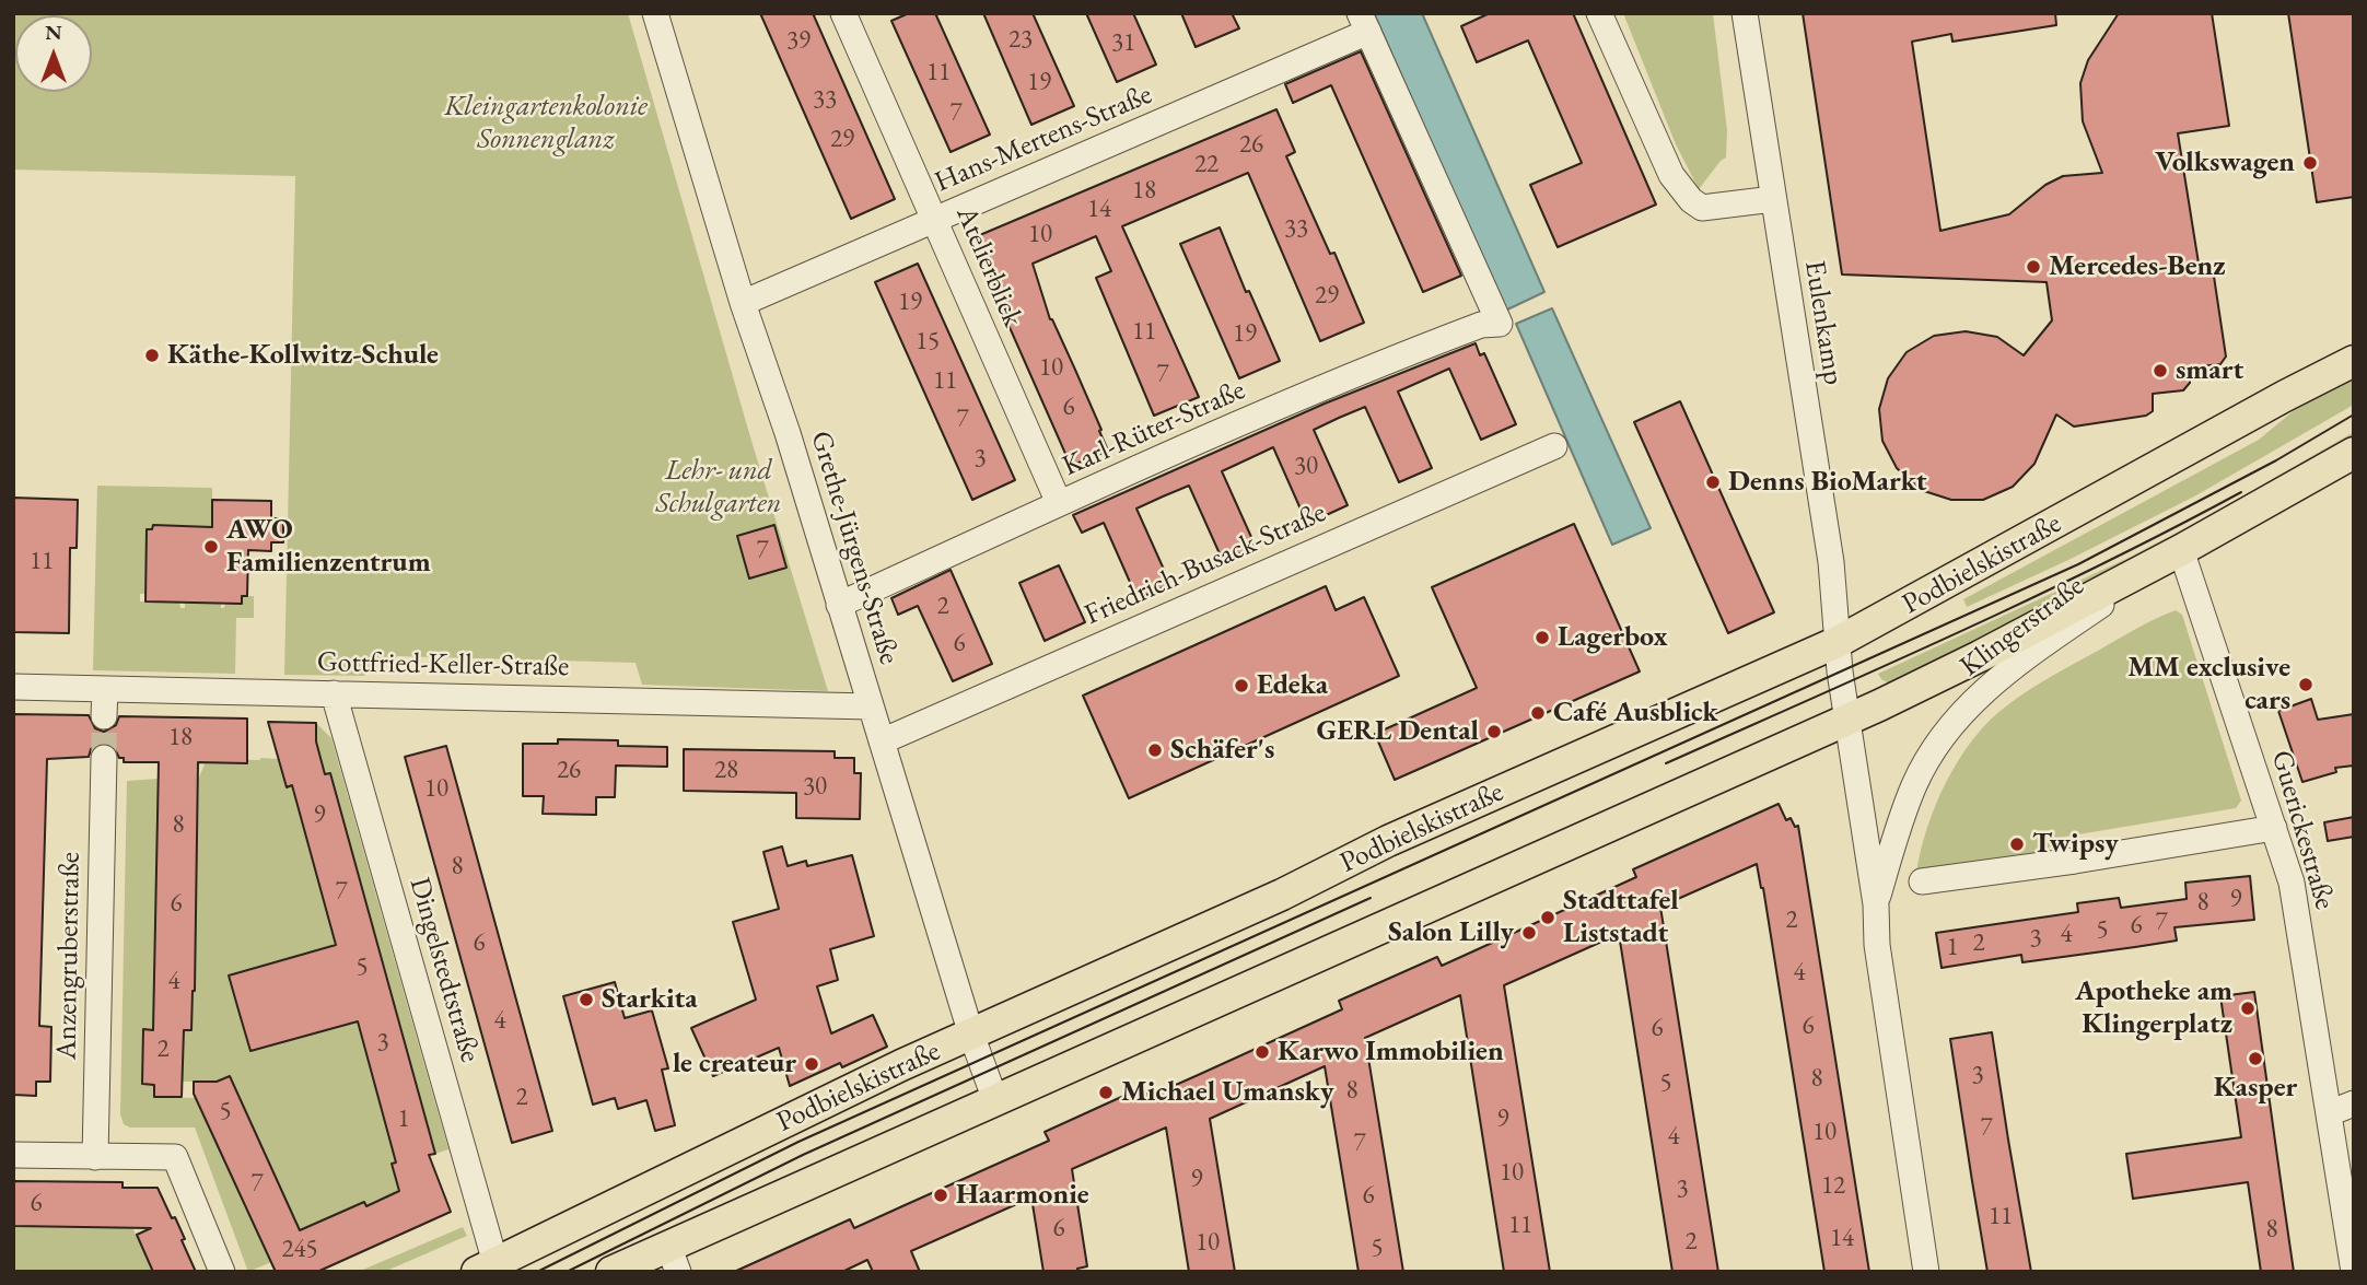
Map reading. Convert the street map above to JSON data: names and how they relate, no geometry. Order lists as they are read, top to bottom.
{
  "streets": {
    "main road": ["Podbielskistraße"],
    "street": [
      "Hans-Mertens-Straße",
      "Atelierblick",
      "Eulenkamp",
      "Karl-Rüter-Straße",
      "Grethe-Jürgens-Straße",
      "Friedrich-Busack-Straße",
      "Klingerstraße",
      "Gottfried-Keller-Straße",
      "Guerickestraße",
      "Anzengruberstraße",
      "Dingelstedtstraße"
    ]
  },
  "crossings": [
    ["Hans-Mertens-Straße", "Atelierblick"],
    ["Hans-Mertens-Straße", "Karl-Rüter-Straße"],
    ["Hans-Mertens-Straße", "Grethe-Jürgens-Straße"],
    ["Atelierblick", "Karl-Rüter-Straße"],
    ["Eulenkamp", "Podbielskistraße"],
    ["Eulenkamp", "Klingerstraße"],
    ["Karl-Rüter-Straße", "Grethe-Jürgens-Straße"],
    ["Grethe-Jürgens-Straße", "Friedrich-Busack-Straße"],
    ["Grethe-Jürgens-Straße", "Podbielskistraße"],
    ["Grethe-Jürgens-Straße", "Gottfried-Keller-Straße"],
    ["Podbielskistraße", "Klingerstraße"],
    ["Podbielskistraße", "Dingelstedtstraße"],
    ["Klingerstraße", "Guerickestraße"],
    ["Gottfried-Keller-Straße", "Dingelstedtstraße"]
  ],
  "parks": ["Kleingartenkolonie Sonnenglanz", "Lehr- und Schulgarten"],
  "places": [
    "Volkswagen",
    "Mercedes-Benz",
    "Käthe-Kollwitz-Schule",
    "smart",
    "Denns BioMarkt",
    "AWO Familienzentrum",
    "Lagerbox",
    "MM exclusive cars",
    "Edeka",
    "Café Ausblick",
    "GERL Dental",
    "Schäfer's",
    "Twipsy",
    "Stadttafel Liststadt",
    "Salon Lilly",
    "Starkita",
    "Apotheke am Klingerplatz",
    "Karwo Immobilien",
    "Kasper",
    "le createur",
    "Michael Umansky",
    "Haarmonie"
  ],
  "house_numbers": [
    "23",
    "39",
    "31",
    "11",
    "19",
    "33",
    "7",
    "29",
    "26",
    "22",
    "18",
    "14",
    "33",
    "10",
    "29",
    "19",
    "11",
    "19",
    "15",
    "10",
    "7",
    "11",
    "6",
    "7",
    "3",
    "30",
    "7",
    "11",
    "2",
    "6",
    "18",
    "26",
    "28",
    "30",
    "10",
    "9",
    "8",
    "8",
    "7",
    "9",
    "8",
    "6",
    "2",
    "7",
    "6",
    "5",
    "4",
    "3",
    "6",
    "2",
    "1",
    "5",
    "4",
    "4",
    "4",
    "6",
    "6",
    "3",
    "2",
    "3",
    "8",
    "5",
    "8",
    "2",
    "5",
    "1",
    "9",
    "7",
    "10",
    "4",
    "7",
    "10",
    "9",
    "7",
    "12",
    "3",
    "6",
    "6",
    "11",
    "11",
    "6",
    "8",
    "14",
    "2",
    "10",
    "5",
    "245"
  ],
  "north": "top"
}
